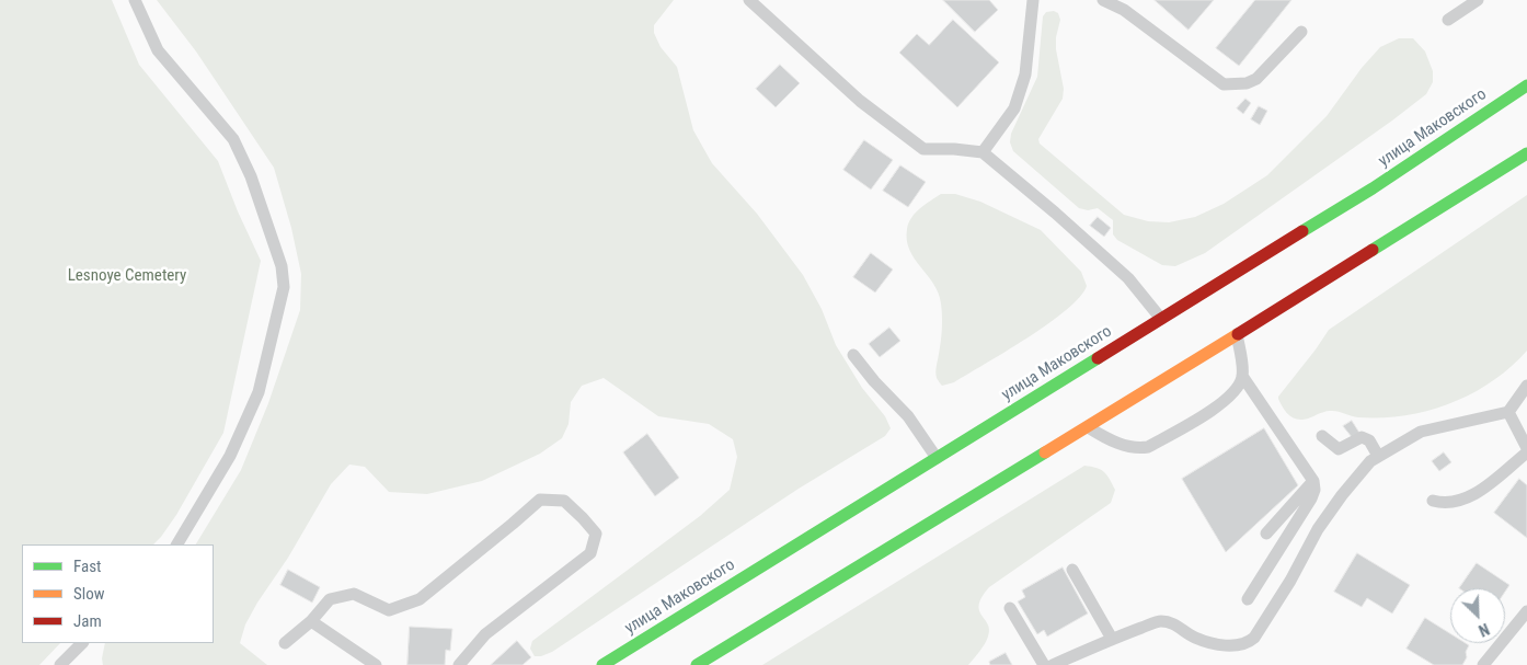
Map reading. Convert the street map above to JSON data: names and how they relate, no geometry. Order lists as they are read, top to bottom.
{
  "streets": {
    "highway": ["улица Маковского"]
  },
  "parks": ["Lesnoye Cemetery"],
  "legend": ["Fast", "Slow", "Jam"],
  "north": "bottom right"
}
